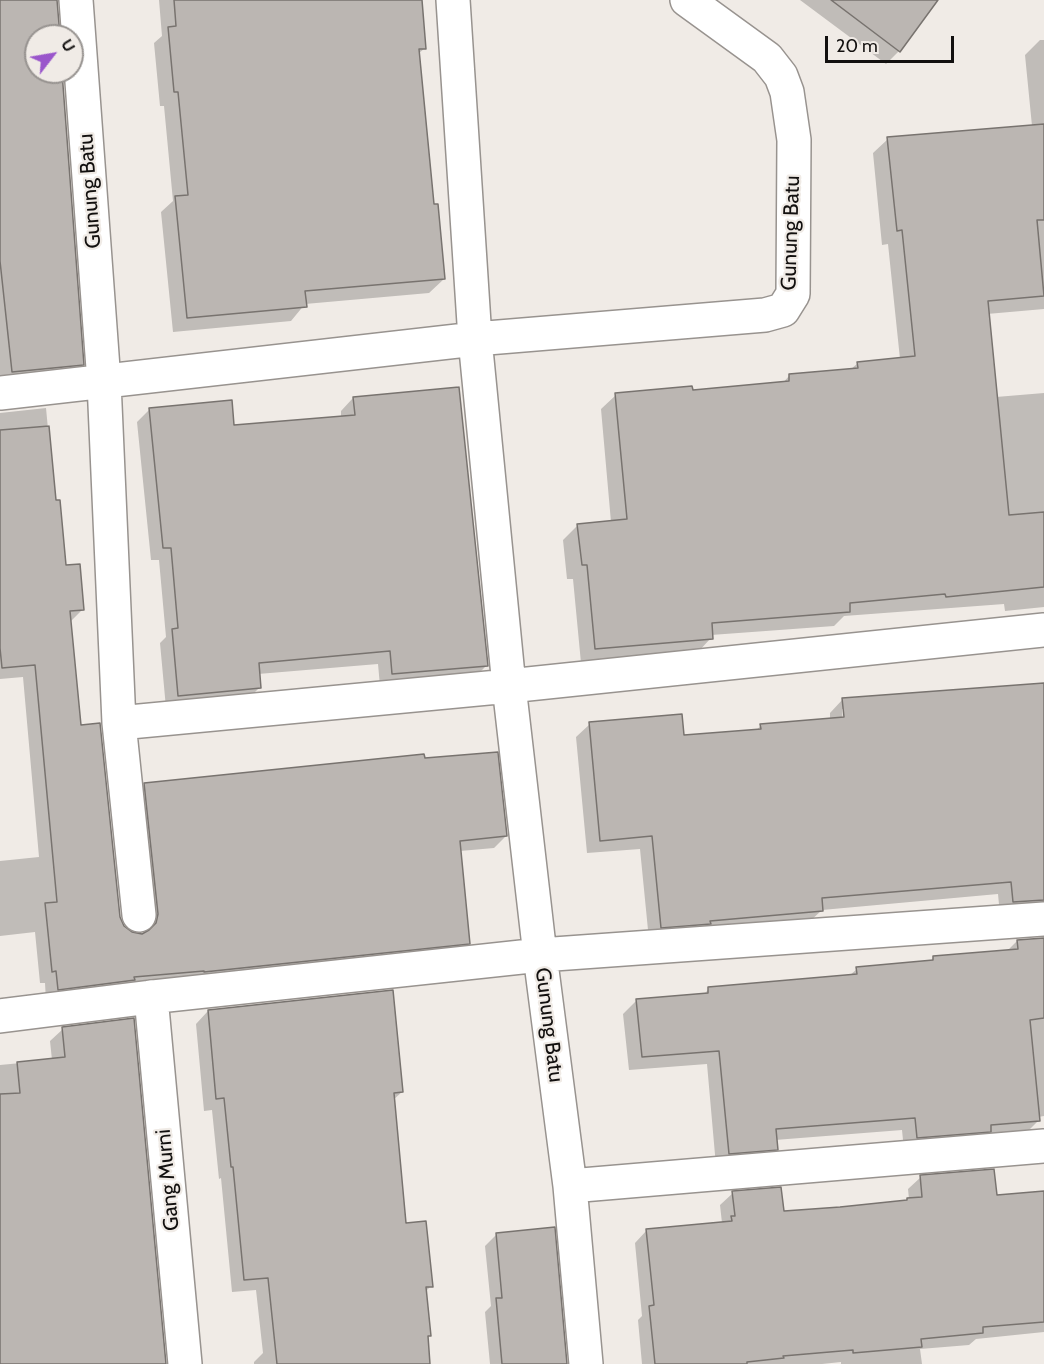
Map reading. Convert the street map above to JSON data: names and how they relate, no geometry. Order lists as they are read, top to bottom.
{
  "streets": {
    "street": ["Gunung Batu", "Gang Murni"]
  },
  "scale_bar": "20 m",
  "north": "top right"
}
